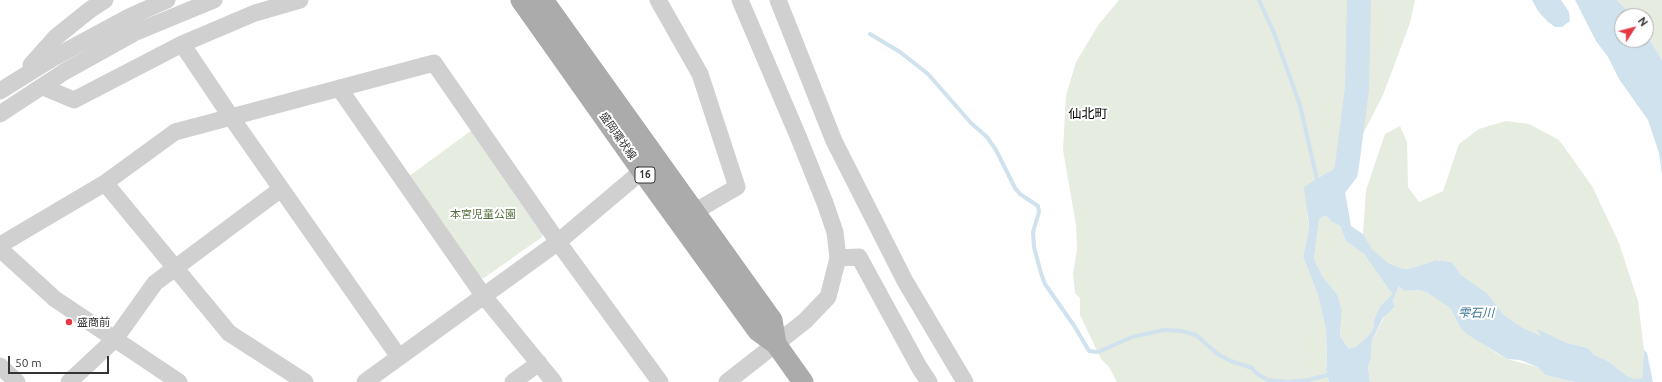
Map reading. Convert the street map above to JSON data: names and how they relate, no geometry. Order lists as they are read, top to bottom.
{
  "streets": {
    "main road": ["盛岡環状線", "16"]
  },
  "districts": ["仙北町"],
  "water": ["雫石川"],
  "parks": ["本宮児童公園"],
  "places": ["盛商前"],
  "scale_bar": "50 m",
  "north": "top right"
}
